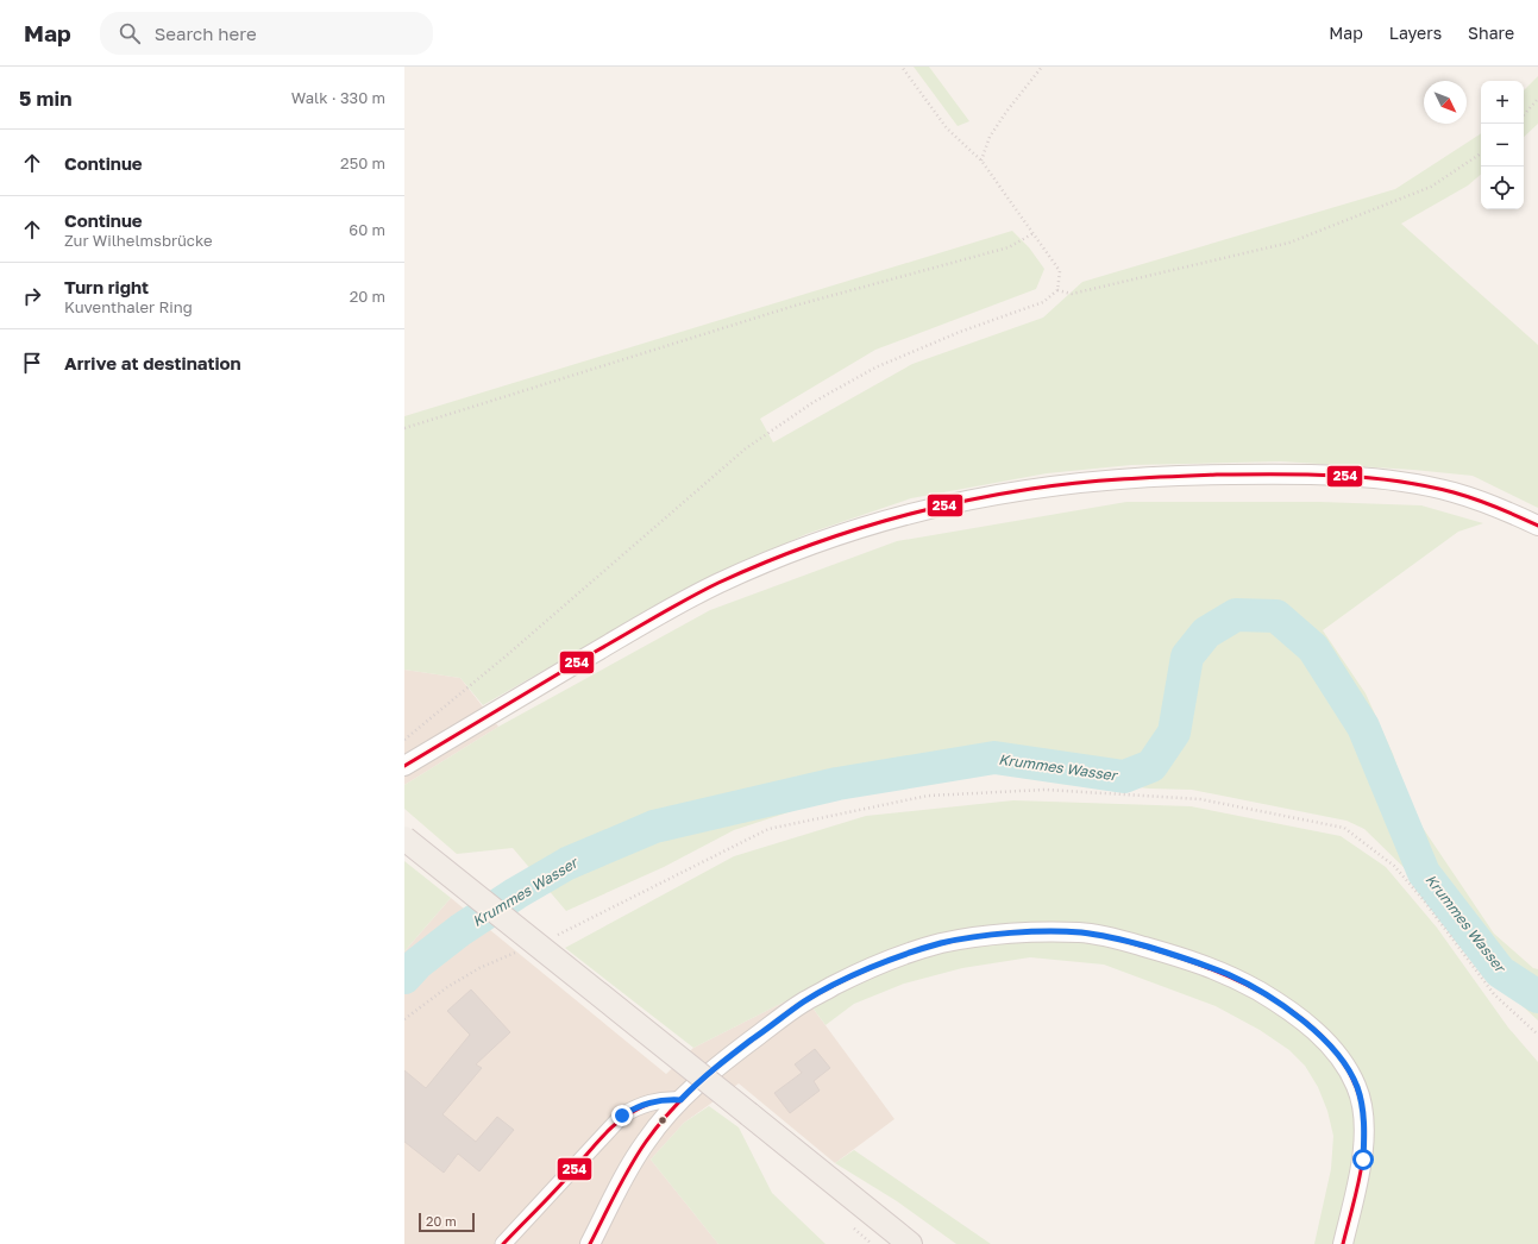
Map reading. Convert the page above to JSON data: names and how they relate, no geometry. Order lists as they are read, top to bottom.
{
  "water": ["Krummes Wasser"],
  "lines": ["transit line 254"],
  "scale_bar": "20 m",
  "north": "bottom right",
  "page": {
    "header": "Map",
    "search": "Search here",
    "nav": ["Map", "Layers", "Share"],
    "heading": ["5 min", "Walk · 330 m"],
    "map_buttons": ["+", "−"],
    "list": [
      ["Continue", "250 m"],
      ["Continue", "Zur Wilhelmsbrücke", "60 m"],
      ["Turn right", "Kuventhaler Ring", "20 m"],
      "Arrive at destination"
    ],
    "scale": "20 m"
  }
}
